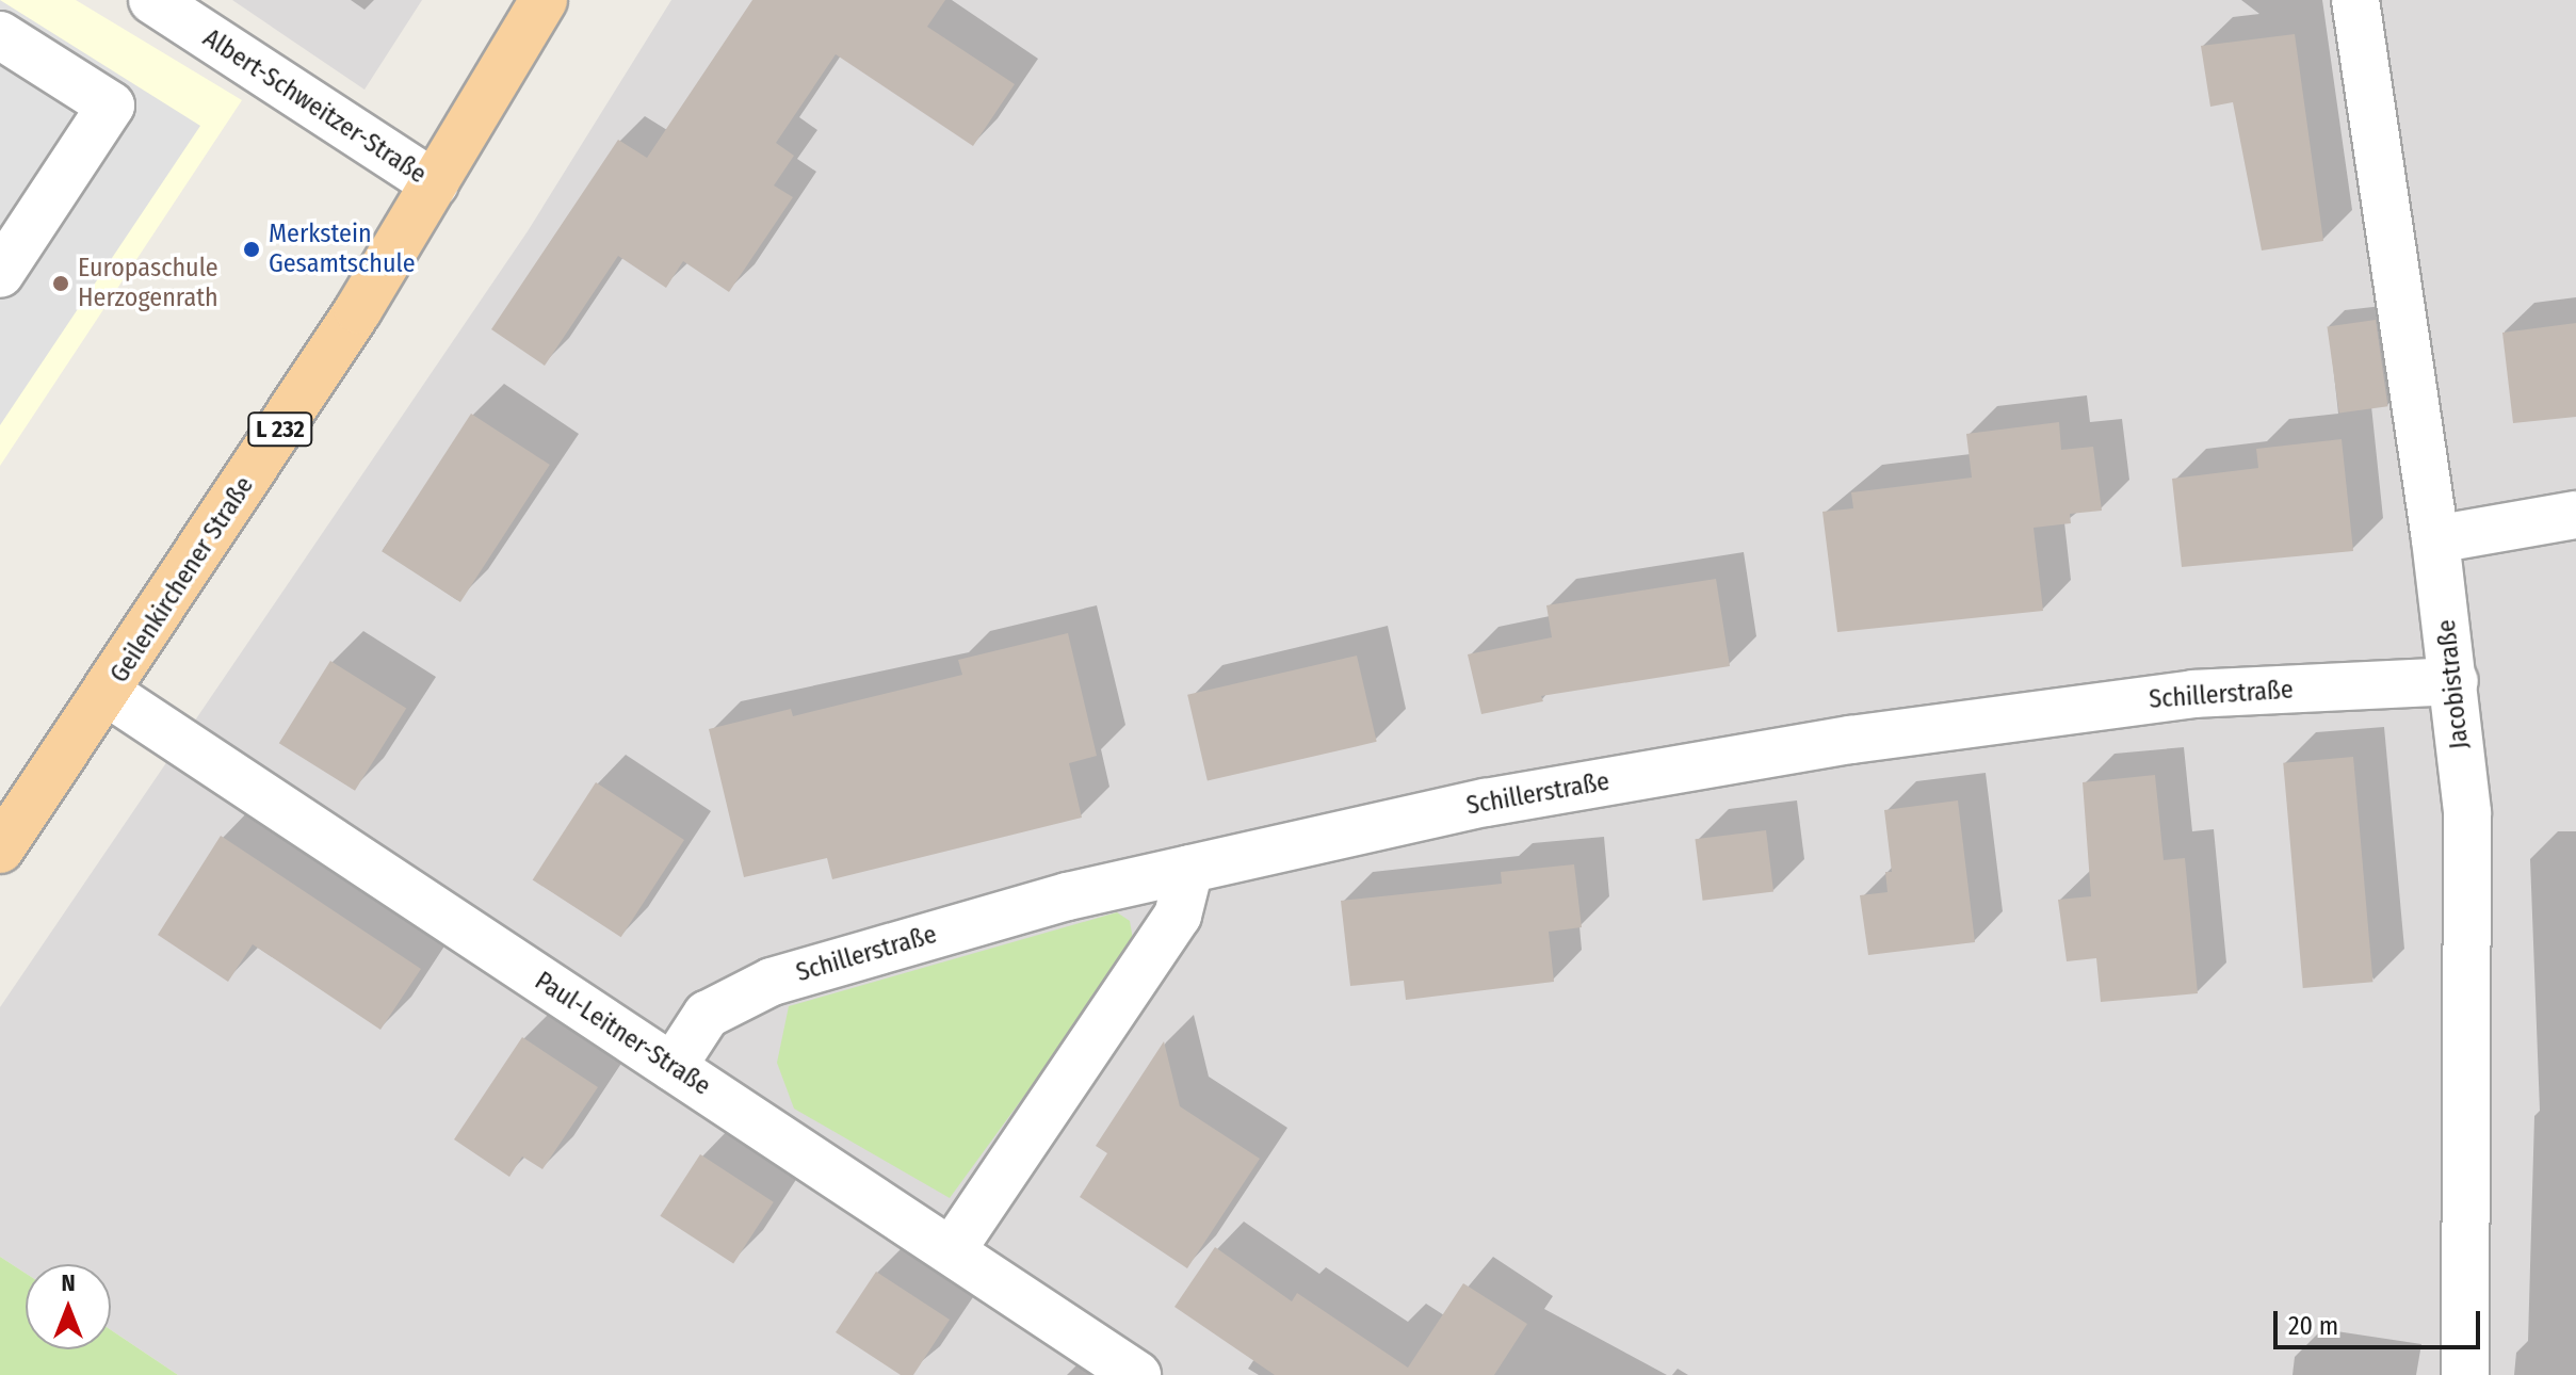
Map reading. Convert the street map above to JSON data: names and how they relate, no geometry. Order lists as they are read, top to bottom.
{
  "streets": {
    "main road": ["L 232", "Geilenkirchener Straße"],
    "street": [
      "Albert-Schweitzer-Straße",
      "Jacobistraße",
      "Schillerstraße",
      "Paul-Leitner-Straße"
    ]
  },
  "crossings": [
    ["Albert-Schweitzer-Straße", "Geilenkirchener Straße"],
    ["Geilenkirchener Straße", "Paul-Leitner-Straße"],
    ["Jacobistraße", "Schillerstraße"],
    ["Schillerstraße", "Paul-Leitner-Straße"]
  ],
  "places": ["Merkstein Gesamtschule", "Europaschule Herzogenrath"],
  "scale_bar": "20 m",
  "north": "top"
}
